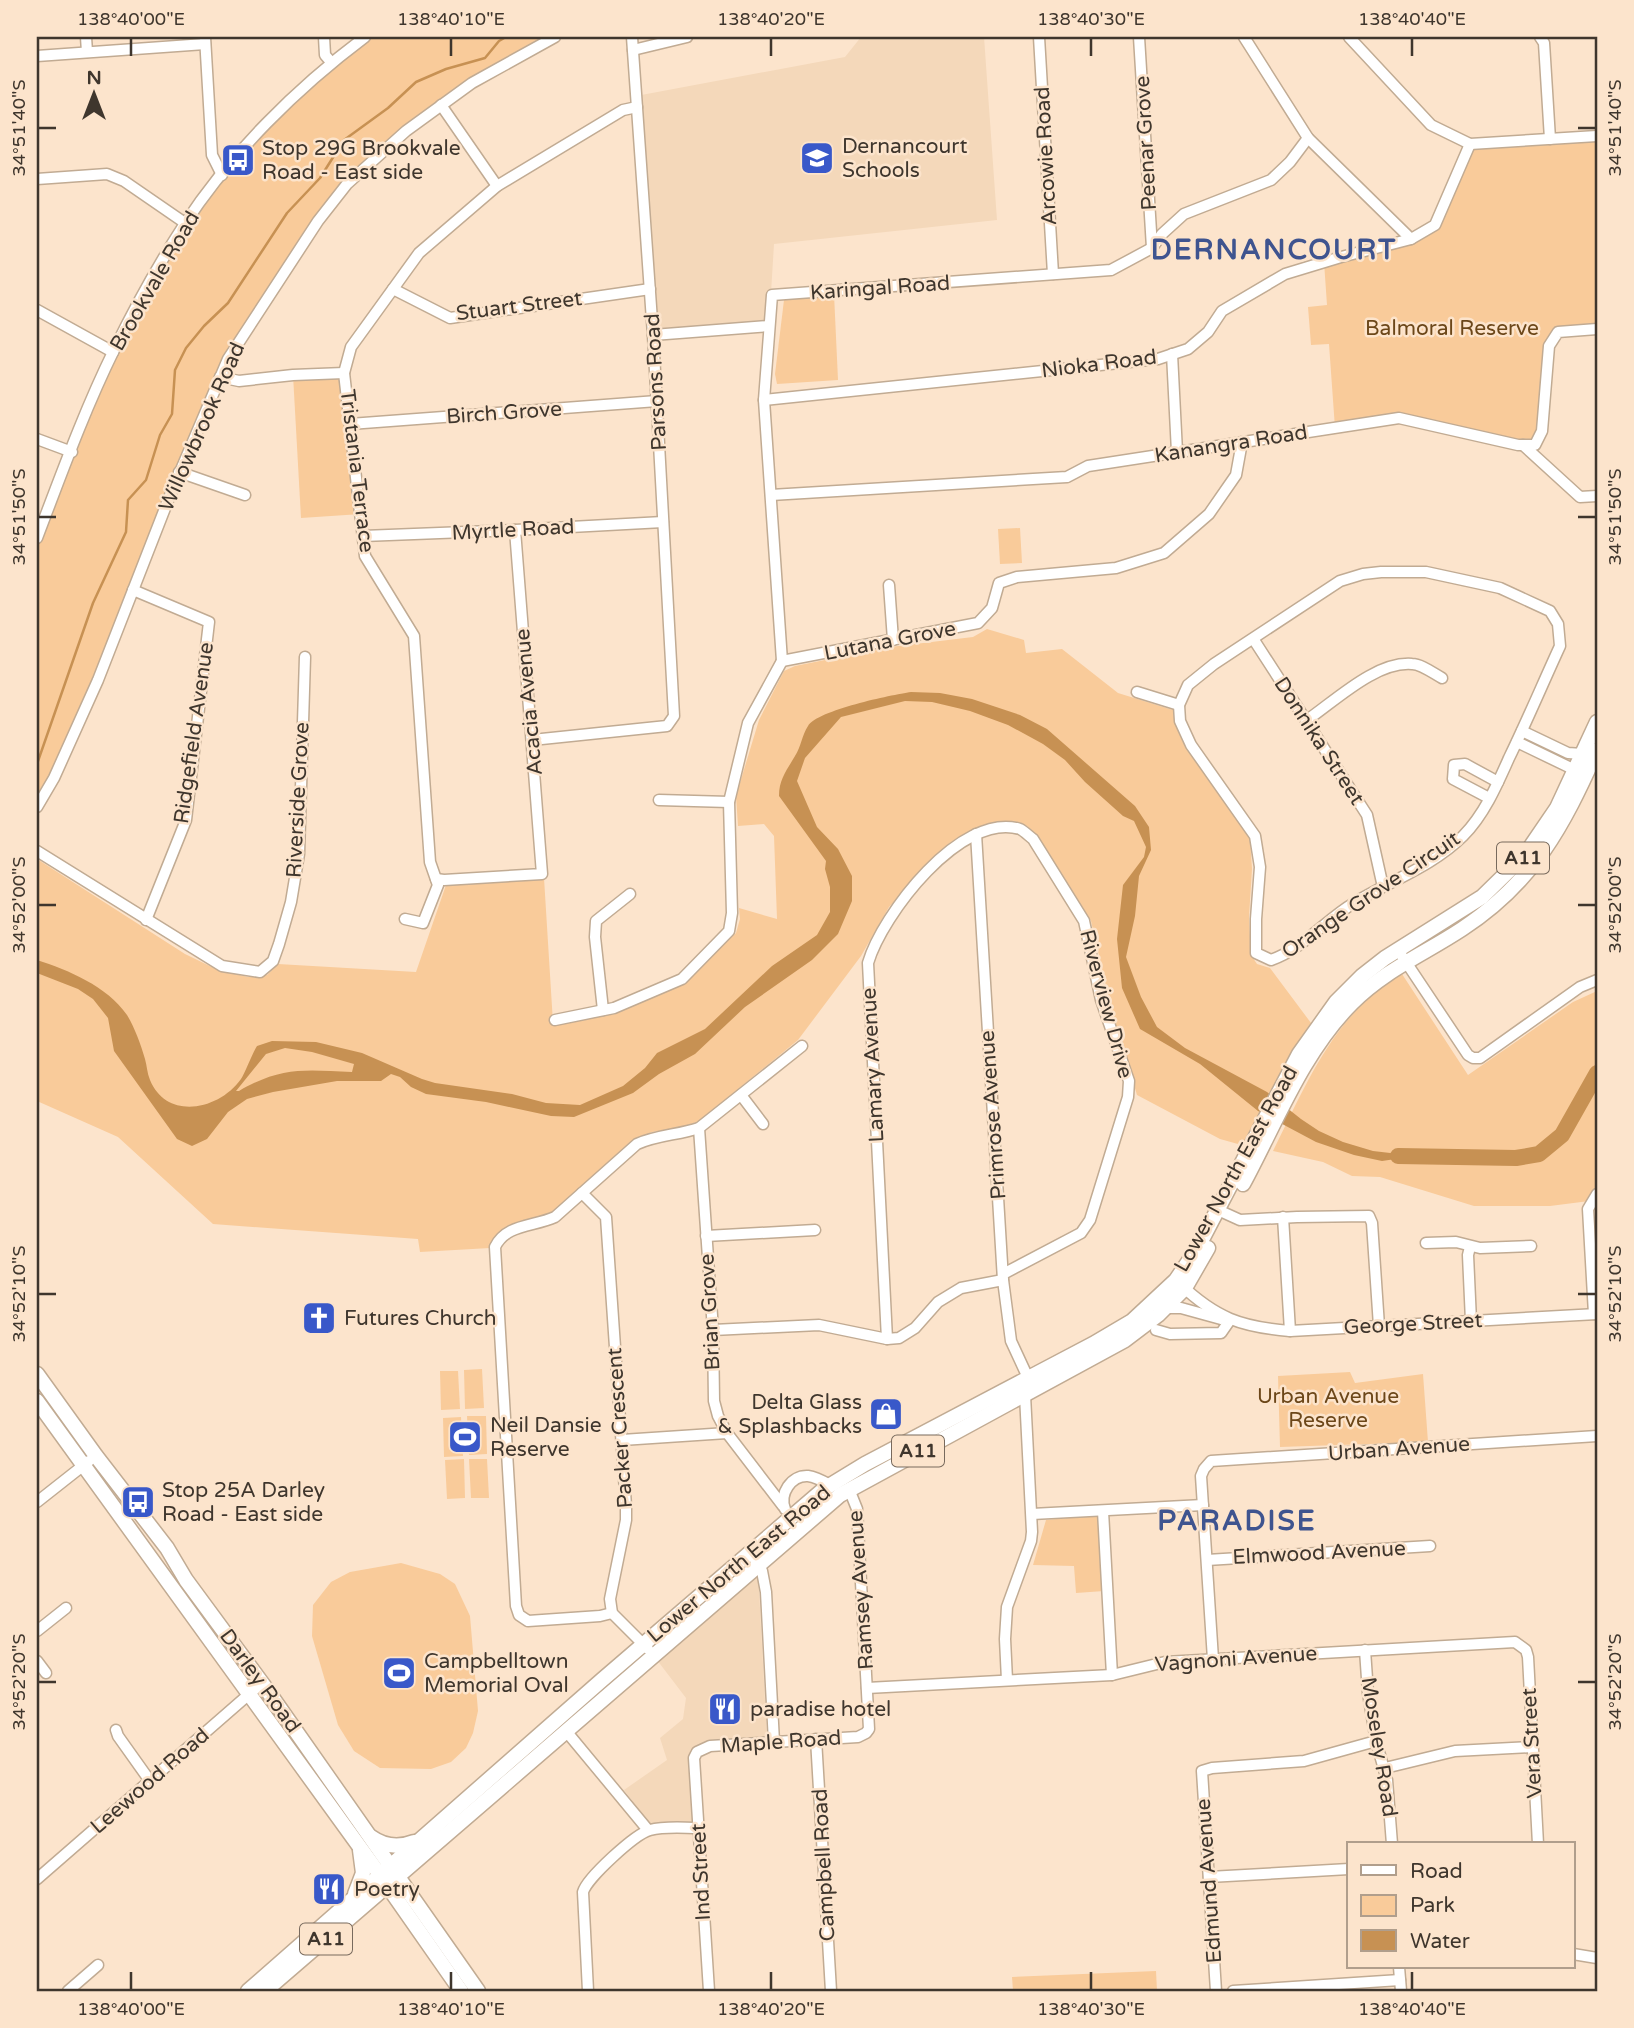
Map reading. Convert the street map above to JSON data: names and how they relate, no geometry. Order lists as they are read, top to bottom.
{
  "streets": {
    "main road": ["A11", "Lower North East Road", "Darley Road"],
    "street": [
      "Peenar Grove",
      "Arcowie Road",
      "Brookvale Road",
      "Karingal Road",
      "Stuart Street",
      "Nioka Road",
      "Parsons Road",
      "Birch Grove",
      "Willowbrook Road",
      "Kanangra Road",
      "Tristania Terrace",
      "Myrtle Road",
      "Lutana Grove",
      "Acacia Avenue",
      "Ridgefield Avenue",
      "Donnika Street",
      "Riverside Grove",
      "Orange Grove Circuit",
      "Riverview Drive",
      "Lamary Avenue",
      "Primrose Avenue",
      "Brian Grove",
      "George Street",
      "Packer Crescent",
      "Urban Avenue",
      "Elmwood Avenue",
      "Ramsey Avenue",
      "Vagnoni Avenue",
      "Maple Road",
      "Vera Street",
      "Moseley Road",
      "Leewood Road",
      "Campbell Road",
      "Ind Street",
      "Edmund Avenue"
    ]
  },
  "crossings": [
    ["Peenar Grove", "Karingal Road"],
    ["Arcowie Road", "Karingal Road"],
    ["Karingal Road", "Nioka Road"],
    ["Karingal Road", "Kanangra Road"],
    ["Karingal Road", "Lutana Grove"],
    ["Stuart Street", "Parsons Road"],
    ["Stuart Street", "Tristania Terrace"],
    ["Parsons Road", "Birch Grove"],
    ["Parsons Road", "Tristania Terrace"],
    ["Parsons Road", "Myrtle Road"],
    ["Parsons Road", "Acacia Avenue"],
    ["Birch Grove", "Tristania Terrace"],
    ["Willowbrook Road", "Ridgefield Avenue"],
    ["Kanangra Road", "Lutana Grove"],
    ["Tristania Terrace", "Myrtle Road"],
    ["Tristania Terrace", "Acacia Avenue"],
    ["Myrtle Road", "Acacia Avenue"],
    ["Ridgefield Avenue", "Riverside Grove"],
    ["Donnika Street", "Orange Grove Circuit"],
    ["Riverview Drive", "Lamary Avenue"],
    ["Riverview Drive", "Primrose Avenue"],
    ["Lamary Avenue", "Primrose Avenue"],
    ["Primrose Avenue", "Lower North East Road"],
    ["Lower North East Road", "Brian Grove"],
    ["Lower North East Road", "George Street"],
    ["Lower North East Road", "Ramsey Avenue"],
    ["Lower North East Road", "Darley Road"],
    ["Ramsey Avenue", "Vagnoni Avenue"],
    ["Ramsey Avenue", "Maple Road"],
    ["Vagnoni Avenue", "Vera Street"],
    ["Vagnoni Avenue", "Moseley Road"],
    ["Darley Road", "Leewood Road"],
    ["Maple Road", "Campbell Road"],
    ["Maple Road", "Ind Street"],
    ["Moseley Road", "Edmund Avenue"]
  ],
  "districts": ["DERNANCOURT", "PARADISE"],
  "parks": ["Balmoral Reserve", "Urban Avenue Reserve"],
  "places": {
    "school or university": ["Dernancourt Schools"],
    "bus stop": ["Stop 29G Brookvale Road - East side", "Stop 25A Darley Road - East side"],
    "church": ["Futures Church"],
    "shop": ["Delta Glass & Splashbacks"],
    "sports": ["Neil Dansie Reserve", "Campbelltown Memorial Oval"],
    "restaurant": ["paradise hotel", "Poetry"]
  },
  "legend": ["Road", "Park", "Water"],
  "north": "top",
  "coordinates": [
    "138°40'00\"E",
    "138°40'10\"E",
    "138°40'20\"E",
    "138°40'30\"E",
    "138°40'40\"E",
    "34°51'40\"S",
    "34°51'50\"S",
    "34°52'00\"S",
    "34°52'10\"S",
    "34°52'20\"S"
  ]
}
